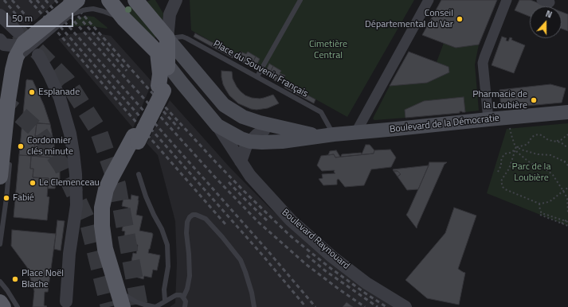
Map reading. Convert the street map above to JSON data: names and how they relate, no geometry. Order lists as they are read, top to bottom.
{
  "streets": {
    "main road": ["Boulevard de la Démocratie"],
    "street": ["Boulevard Raynouard"],
    "lane": ["Place du Souvenir Français"]
  },
  "crossings": [
    ["Place du Souvenir Français", "Boulevard de la Démocratie"],
    ["Boulevard de la Démocratie", "Boulevard Raynouard"]
  ],
  "parks": ["Cimetière Central", "Parc de la Loubière"],
  "places": [
    "Conseil Départemental du Var",
    "Esplanade",
    "Pharmacie de la Loubière",
    "Cordonnier clés minute",
    "Le Clemenceau",
    "Fabié",
    "Place Noël Blache"
  ],
  "scale_bar": "50 m",
  "north": "top"
}
